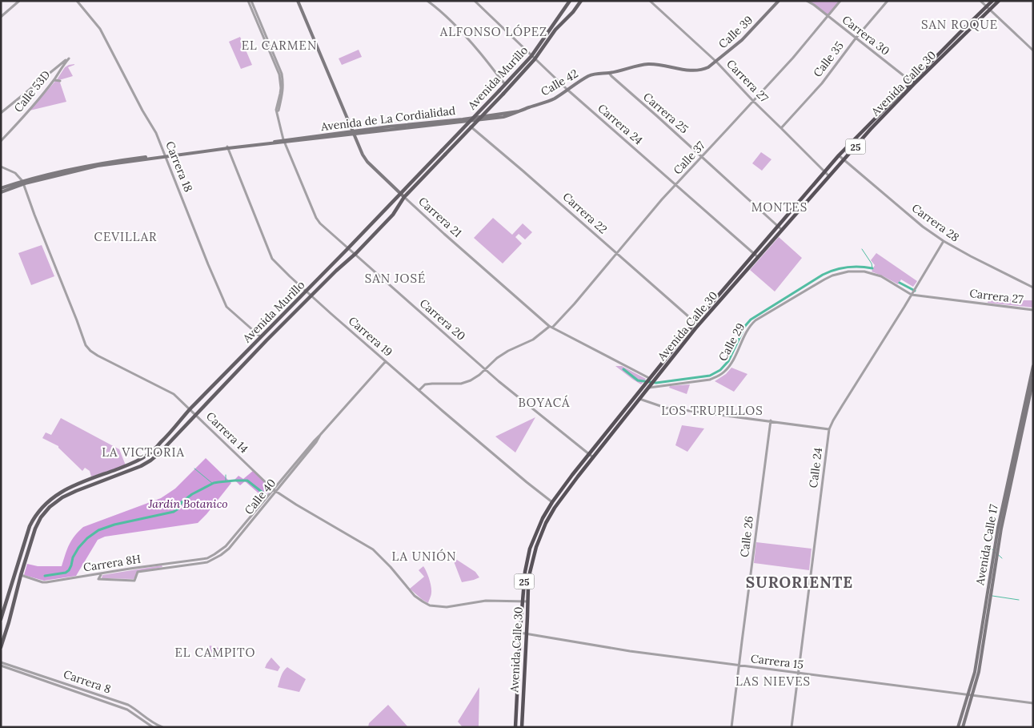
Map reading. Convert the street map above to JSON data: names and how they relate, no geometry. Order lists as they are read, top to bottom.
{
  "streets": {
    "highway": ["Avenida Calle 30", "25"],
    "main road": [
      "Calle 39",
      "Avenida Murillo",
      "Calle 42",
      "Avenida de La Cordialidad",
      "Carrera 21",
      "Avenida Calle 17"
    ],
    "street": [
      "Carrera 30",
      "Calle 35",
      "Carrera 27",
      "Calle 53D",
      "Carrera 25",
      "Carrera 24",
      "Calle 37",
      "Carrera 18",
      "Carrera 22",
      "Carrera 28",
      "Carrera 20",
      "Carrera 19",
      "Calle 29",
      "Carrera 14",
      "Calle 24",
      "Calle 40",
      "Calle 26",
      "Carrera 8H",
      "Carrera 15",
      "Carrera 8"
    ]
  },
  "crossings": [
    ["Calle 39", "Carrera 27"],
    ["Calle 39", "Calle 42"],
    ["Carrera 30", "Calle 35"],
    ["Carrera 30", "Avenida Calle 30"],
    ["Carrera 30", "Calle 37"],
    ["Calle 35", "Carrera 27"],
    ["Avenida Murillo", "Carrera 24"],
    ["Avenida Murillo", "Carrera 18"],
    ["Avenida Murillo", "Carrera 21"],
    ["Avenida Murillo", "Carrera 20"],
    ["Avenida Murillo", "Carrera 19"],
    ["Avenida Murillo", "Carrera 14"],
    ["Avenida Murillo", "Carrera 8H"],
    ["Carrera 27", "Avenida Calle 30"],
    ["Carrera 27", "Calle 37"],
    ["Carrera 27", "Calle 29"],
    ["Carrera 27", "Calle 24"],
    ["Calle 42", "Carrera 25"],
    ["Calle 42", "Avenida de La Cordialidad"],
    ["Calle 42", "Carrera 24"],
    ["Avenida Calle 30", "Carrera 25"],
    ["Avenida Calle 30", "Carrera 24"],
    ["Avenida Calle 30", "Carrera 22"],
    ["Avenida Calle 30", "Carrera 21"],
    ["Avenida Calle 30", "Carrera 28"],
    ["Avenida Calle 30", "Carrera 20"],
    ["Avenida Calle 30", "Carrera 19"],
    ["Avenida Calle 30", "Calle 29"],
    ["Avenida Calle 30", "Carrera 14"],
    ["Avenida Calle 30", "Carrera 15"],
    ["Carrera 25", "Calle 37"],
    ["Avenida de La Cordialidad", "Carrera 18"],
    ["Avenida de La Cordialidad", "Carrera 22"],
    ["Avenida de La Cordialidad", "Carrera 21"],
    ["Avenida de La Cordialidad", "Carrera 20"],
    ["Avenida de La Cordialidad", "Carrera 19"],
    ["Avenida de La Cordialidad", "Carrera 14"],
    ["Carrera 24", "Calle 37"],
    ["Calle 37", "Carrera 22"],
    ["Calle 37", "Carrera 21"],
    ["Calle 37", "Carrera 20"],
    ["Calle 37", "Carrera 19"],
    ["Carrera 28", "Calle 24"],
    ["Carrera 19", "Calle 40"],
    ["Calle 29", "Calle 24"],
    ["Carrera 14", "Calle 40"],
    ["Calle 24", "Carrera 15"],
    ["Calle 40", "Carrera 8H"],
    ["Calle 26", "Carrera 15"],
    ["Avenida Calle 17", "Carrera 15"]
  ],
  "districts": [
    "SAN ROQUE",
    "ALFONSO LÓPEZ",
    "EL CARMEN",
    "MONTES",
    "CEVILLAR",
    "SAN JOSÉ",
    "BOYACÁ",
    "LOS TRUPILLOS",
    "LA VICTORIA",
    "LA UNIÓN",
    "SURORIENTE",
    "EL CAMPITO",
    "LAS NIEVES"
  ],
  "parks": ["Jardín Botanico"]
}
